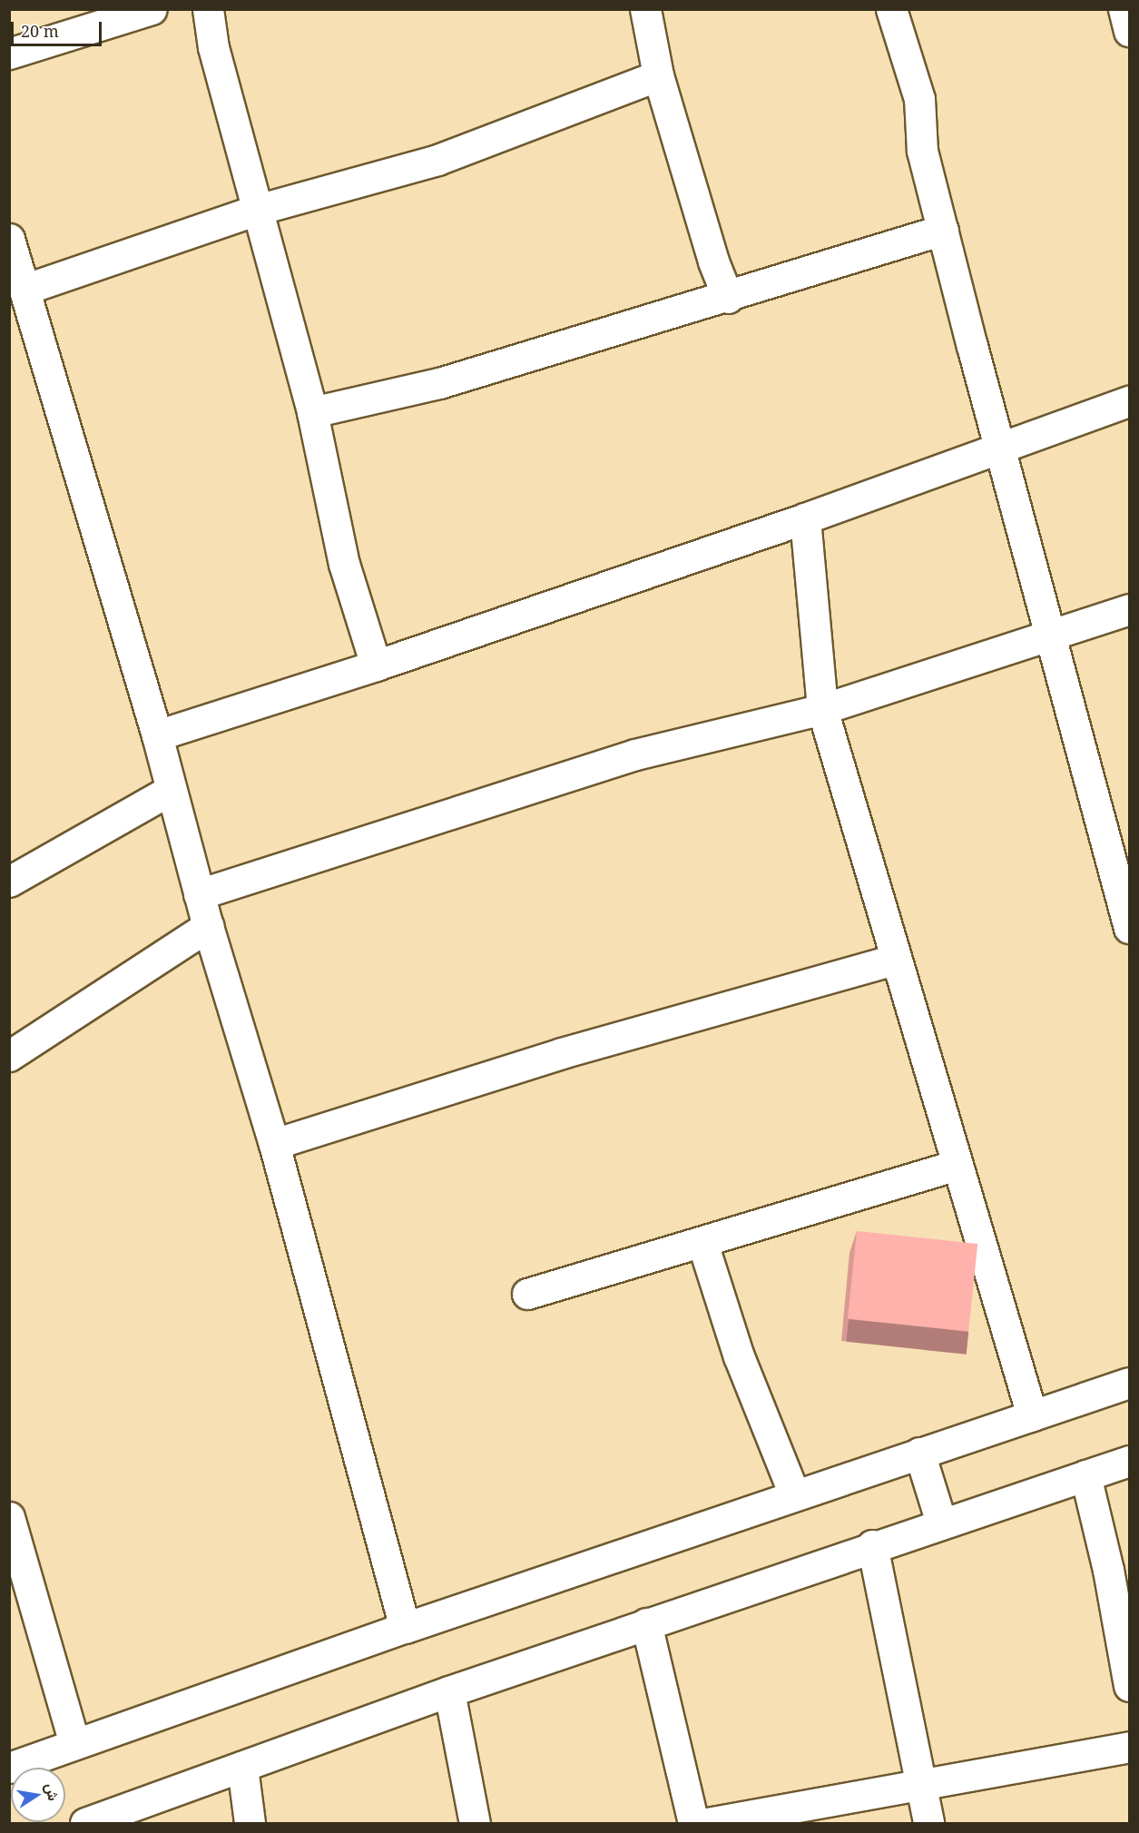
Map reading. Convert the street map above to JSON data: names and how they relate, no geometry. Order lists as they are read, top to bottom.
{
  "scale_bar": "20 m",
  "north": "right"
}
